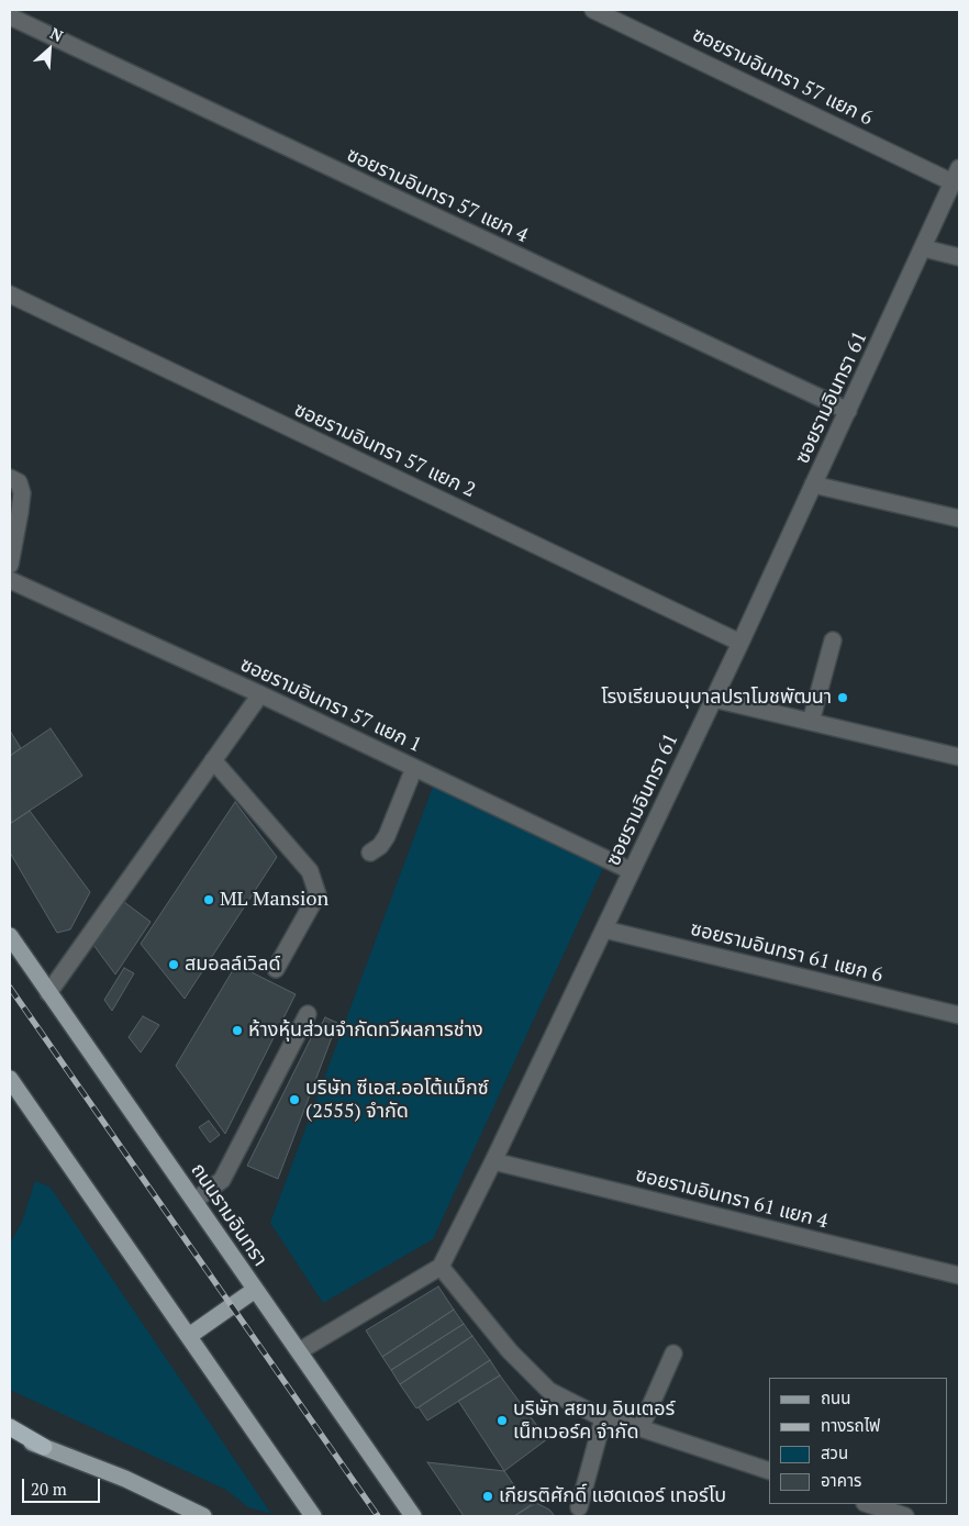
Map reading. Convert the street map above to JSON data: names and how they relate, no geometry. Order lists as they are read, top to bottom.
{
  "streets": {
    "main road": ["ถนนรามอินทรา"],
    "street": [
      "ซอยรามอินทรา 57 แยก 6",
      "ซอยรามอินทรา 57 แยก 4",
      "ซอยรามอินทรา 61",
      "ซอยรามอินทรา 57 แยก 2",
      "ซอยรามอินทรา 57 แยก 1",
      "ซอยรามอินทรา 61 แยก 6",
      "ซอยรามอินทรา 61 แยก 4"
    ]
  },
  "crossings": [
    ["ซอยรามอินทรา 57 แยก 6", "ซอยรามอินทรา 61"],
    ["ซอยรามอินทรา 57 แยก 4", "ซอยรามอินทรา 61"],
    ["ซอยรามอินทรา 61", "ซอยรามอินทรา 57 แยก 2"],
    ["ซอยรามอินทรา 61", "ซอยรามอินทรา 57 แยก 1"],
    ["ซอยรามอินทรา 61", "ซอยรามอินทรา 61 แยก 6"],
    ["ซอยรามอินทรา 61", "ซอยรามอินทรา 61 แยก 4"]
  ],
  "places": [
    "โรงเรียนอนุบาลปราโมชพัฒนา",
    "ML Mansion",
    "สมอลล์เวิลด์",
    "ห้างหุ้นส่วนจำกัดทวีผลการช่าง",
    "บริษัท ซีเอส.ออโต้แม็กซ์ (2555) จำกัด",
    "บริษัท สยาม อินเตอร์ เน็ทเวอร์ค จำกัด",
    "เกียรติศักดิ์ แฮดเดอร์ เทอร์โบ"
  ],
  "legend": [
    "ถนน",
    "ทางรถไฟ",
    "สวน",
    "อาคาร"
  ],
  "scale_bar": "20 m",
  "north": "top right"
}
